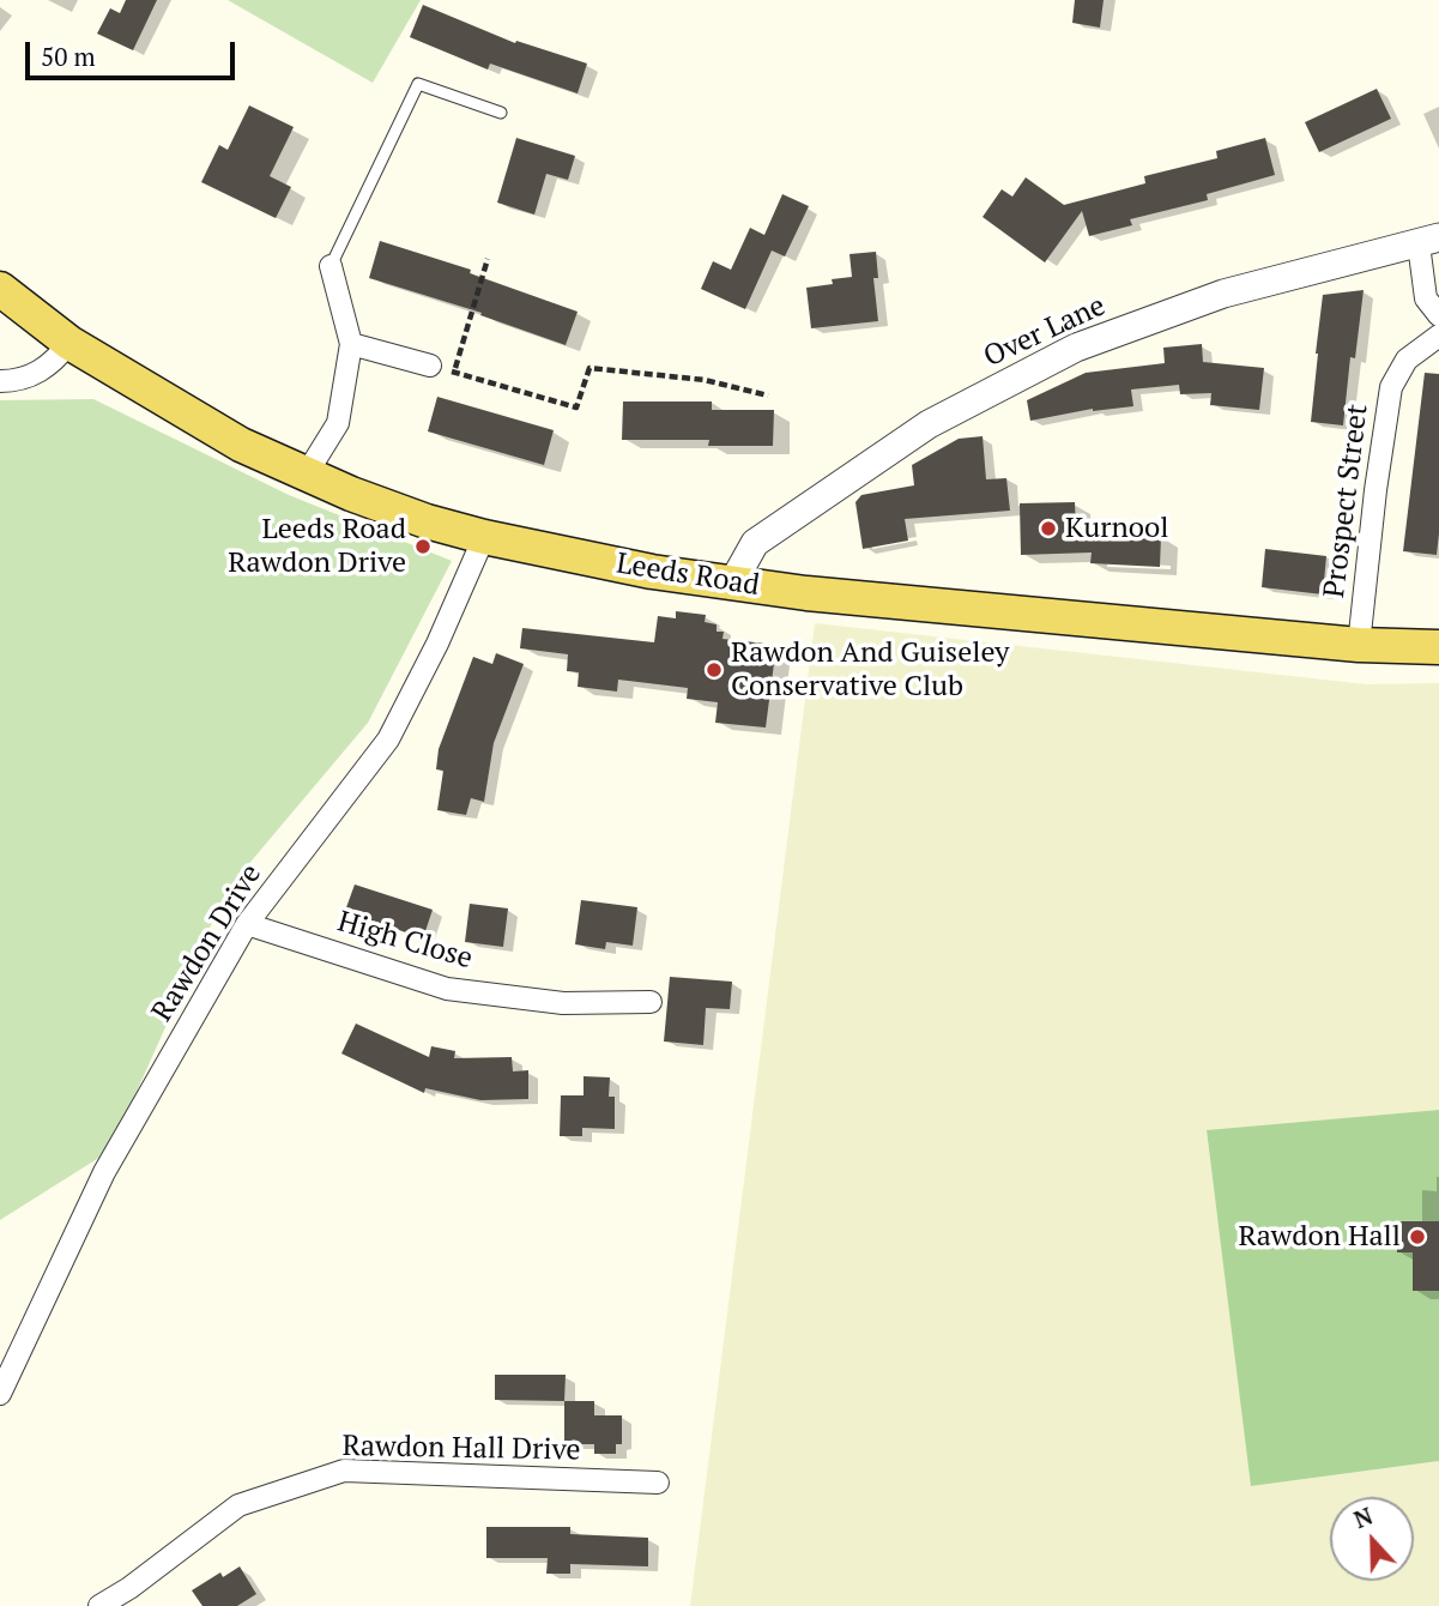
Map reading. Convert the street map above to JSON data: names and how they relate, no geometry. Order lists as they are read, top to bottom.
{
  "streets": {
    "main road": ["Leeds Road"],
    "street": [
      "Over Lane",
      "Prospect Street",
      "High Close",
      "Rawdon Drive",
      "Rawdon Hall Drive"
    ]
  },
  "crossings": [
    ["Over Lane", "Leeds Road"],
    ["Prospect Street", "Leeds Road"],
    ["Leeds Road", "Rawdon Drive"],
    ["High Close", "Rawdon Drive"]
  ],
  "places": [
    "Kurnool",
    "Leeds Road Rawdon Drive",
    "Rawdon And Guiseley Conservative Club",
    "Rawdon Hall"
  ],
  "scale_bar": "50 m",
  "north": "top"
}
